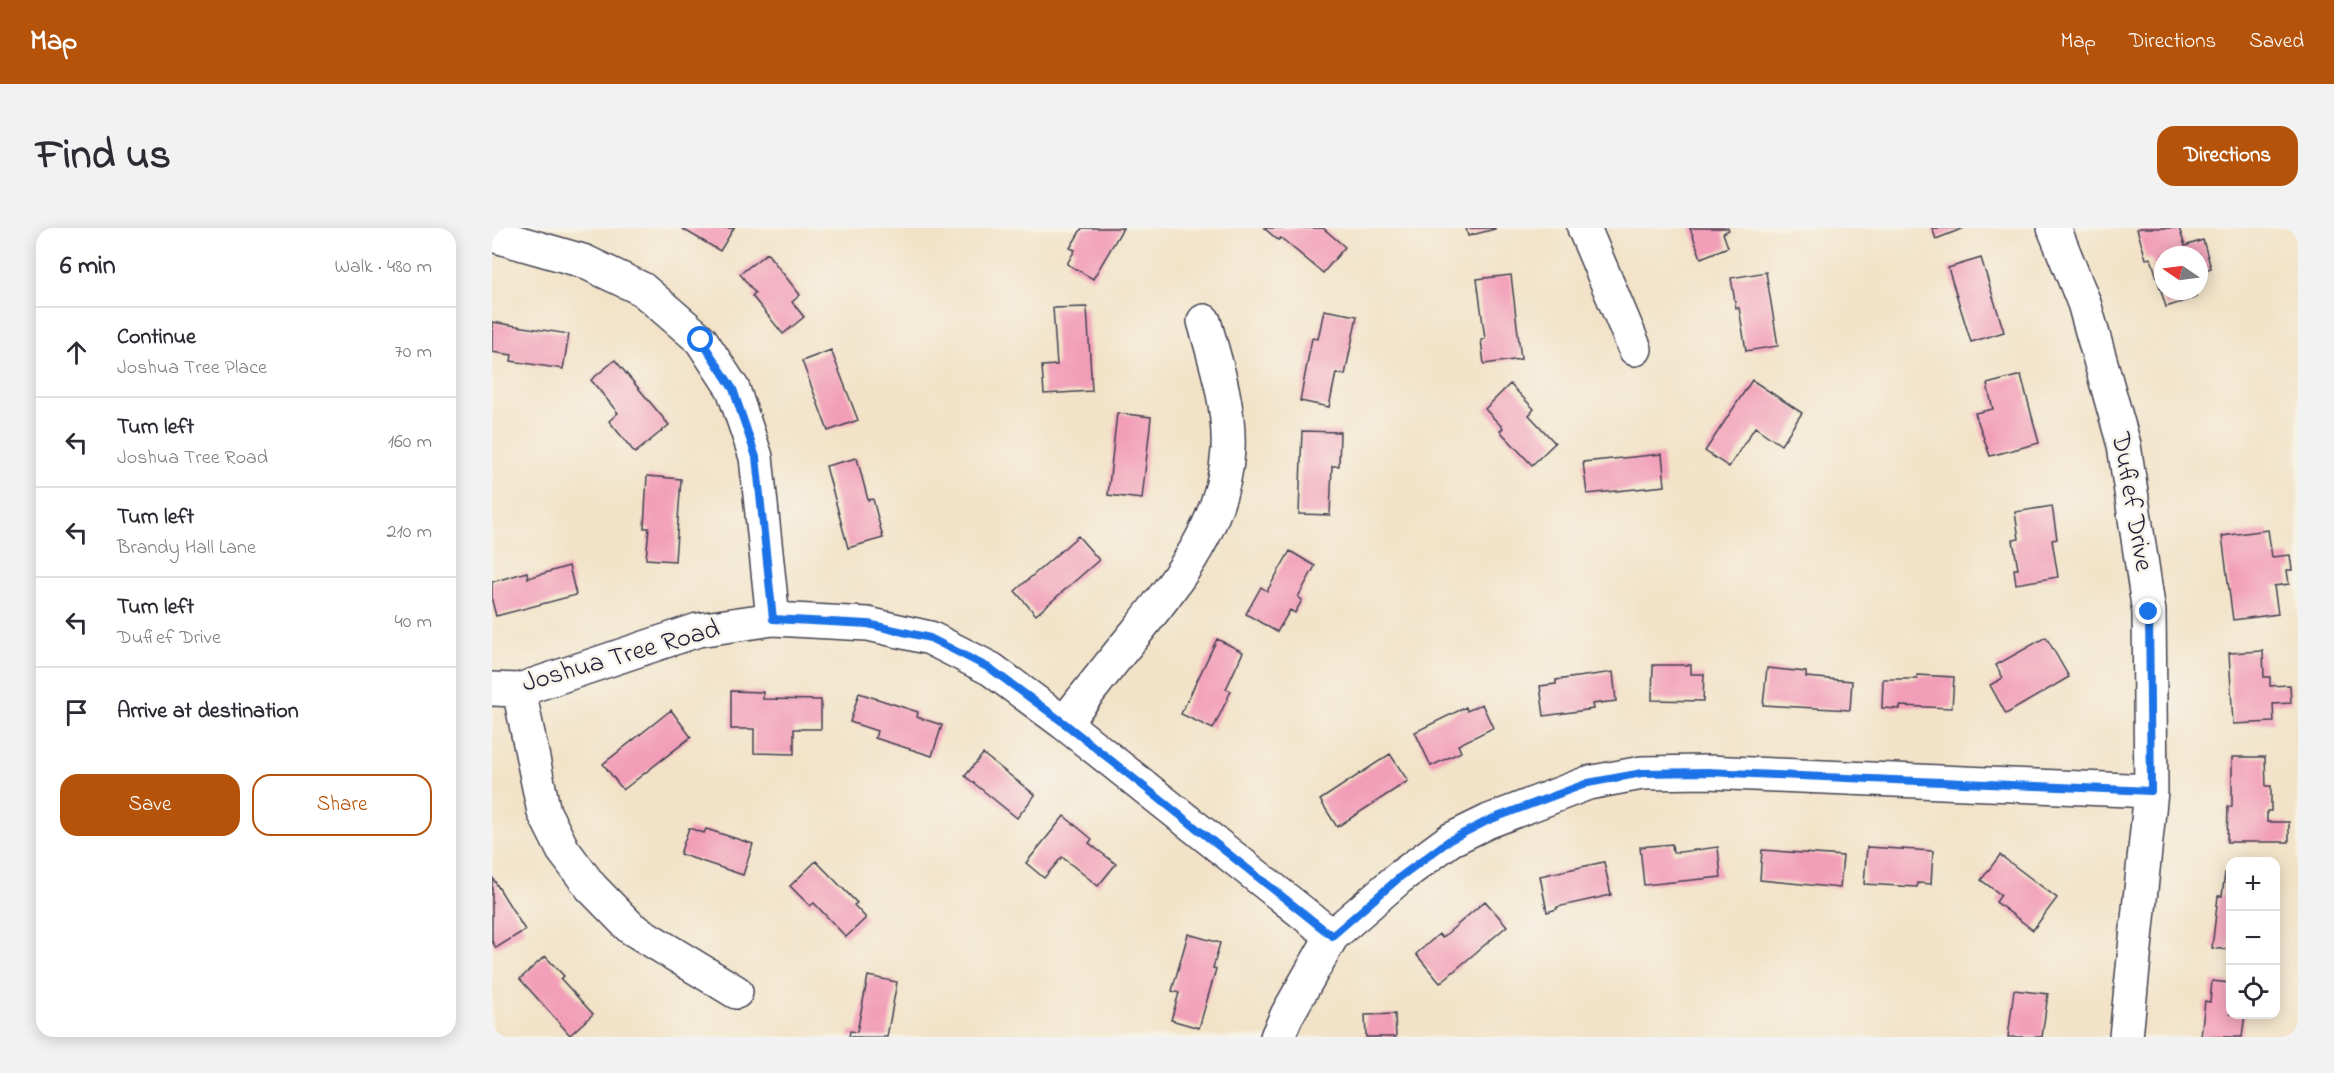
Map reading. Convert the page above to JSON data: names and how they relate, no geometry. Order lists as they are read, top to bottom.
{
  "streets": {
    "street": ["Dufief Drive", "Joshua Tree Road"]
  },
  "north": "left",
  "page": {
    "header": "Map",
    "nav": ["Map", "Directions", "Saved"],
    "title": "Find us",
    "buttons": [
      "Directions",
      ["Save", "Share"]
    ],
    "heading": ["6 min", "Walk · 480 m"],
    "list": [
      ["Continue", "Joshua Tree Place", "70 m"],
      ["Turn left", "Joshua Tree Road", "160 m"],
      ["Turn left", "Brandy Hall Lane", "210 m"],
      ["Turn left", "Dufief Drive", "40 m"],
      "Arrive at destination"
    ],
    "map_buttons": ["+", "−"]
  }
}
